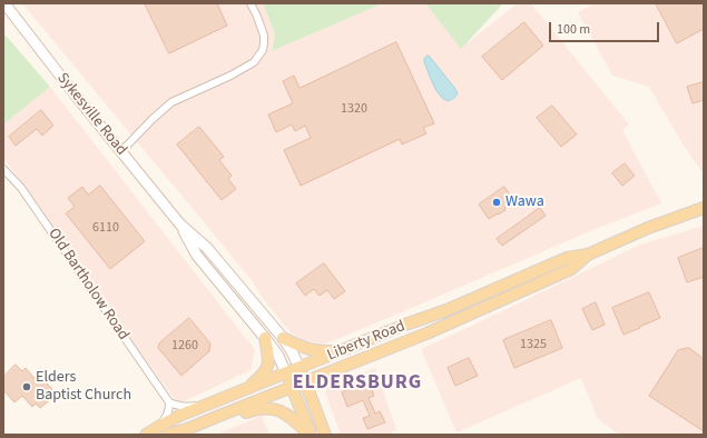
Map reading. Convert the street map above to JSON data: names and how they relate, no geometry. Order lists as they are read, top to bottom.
{
  "streets": {
    "main road": ["Sykesville Road", "Liberty Road"],
    "street": ["Old Bartholow Road"]
  },
  "crossings": [
    ["Sykesville Road", "Liberty Road"]
  ],
  "districts": ["ELDERSBURG"],
  "places": ["Wawa", "Elders Baptist Church"],
  "house_numbers": [
    "1320",
    "6110",
    "1325",
    "1260"
  ],
  "scale_bar": "100 m"
}
